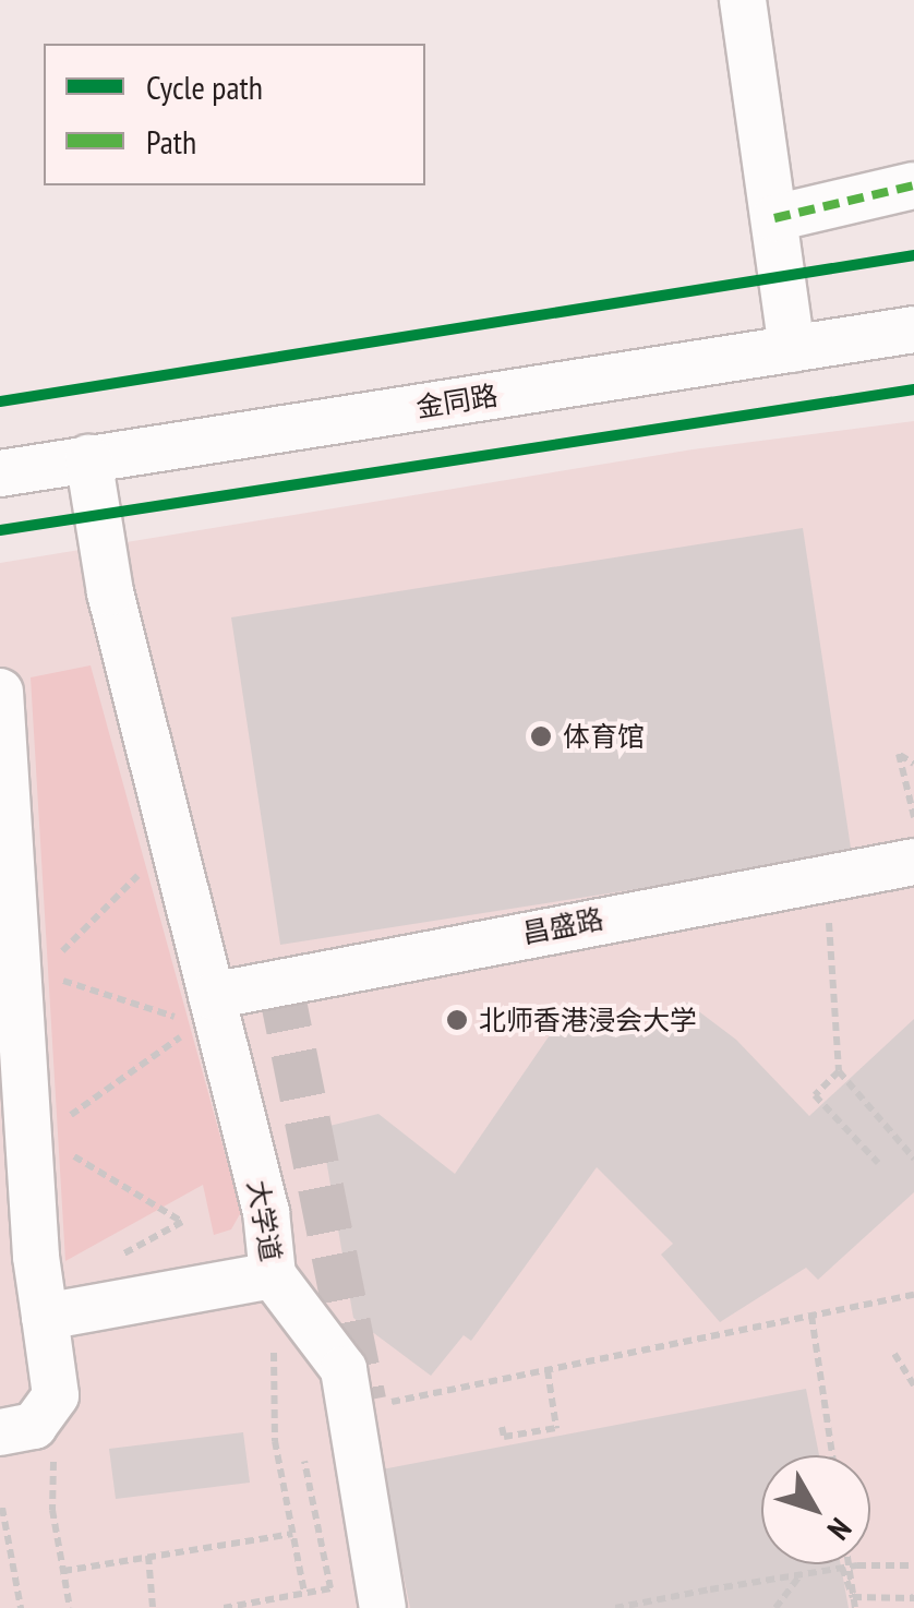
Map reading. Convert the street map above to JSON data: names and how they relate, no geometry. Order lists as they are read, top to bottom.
{
  "streets": {
    "street": ["金同路", "昌盛路", "大学道"]
  },
  "crossings": [
    ["金同路", "大学道"],
    ["昌盛路", "大学道"]
  ],
  "places": ["体育馆", "北师香港浸会大学"],
  "legend": ["Cycle path", "Path"],
  "north": "bottom right"
}
